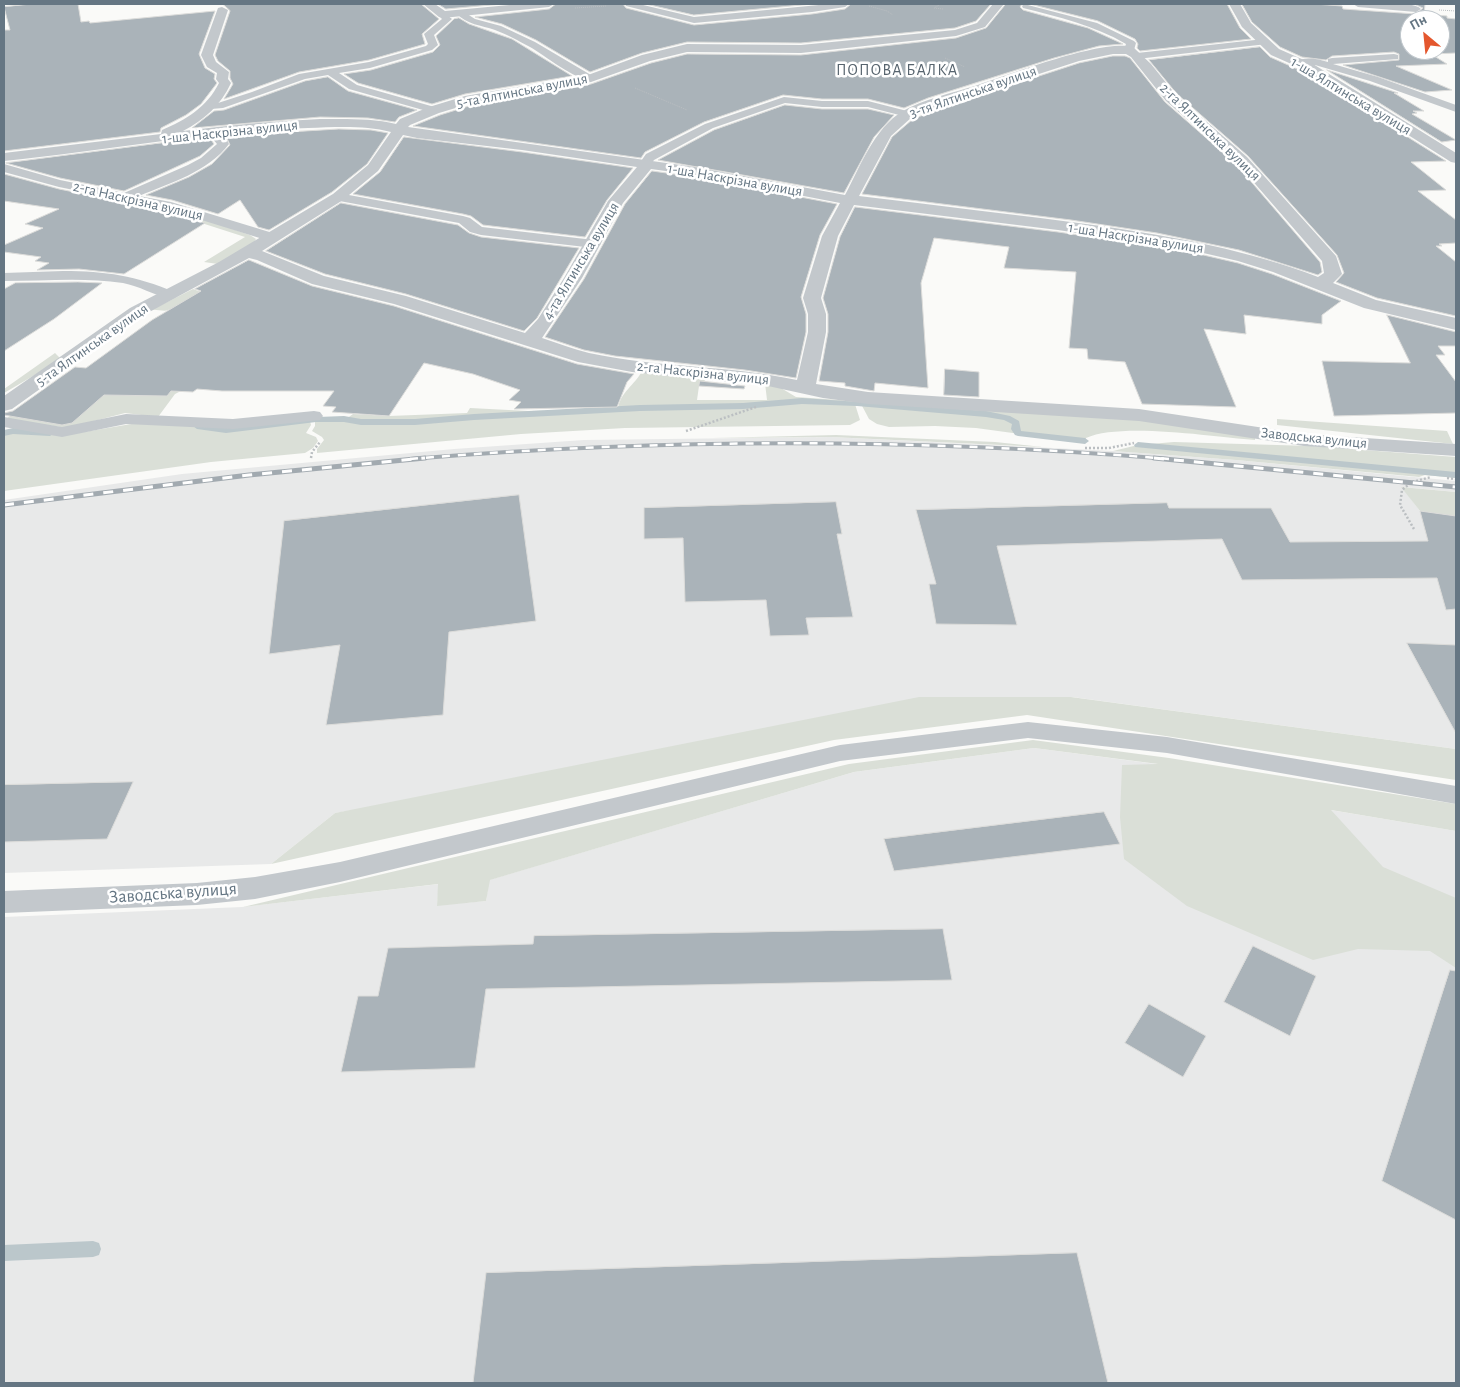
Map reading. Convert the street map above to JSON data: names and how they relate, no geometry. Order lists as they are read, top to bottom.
{
  "streets": {
    "street": [
      "5-та Ялтинська вулиця",
      "3-тя Ялтинська вулиця",
      "1-ша Ялтинська вулиця",
      "1-ша Наскрізна вулиця",
      "2-га Ялтинська вулиця",
      "2-га Наскрізна вулиця",
      "4-та Ялтинська вулиця",
      "Заводська вулиця"
    ]
  },
  "crossings": [
    ["5-та Ялтинська вулиця", "1-ша Наскрізна вулиця"],
    ["5-та Ялтинська вулиця", "2-га Наскрізна вулиця"],
    ["3-тя Ялтинська вулиця", "1-ша Наскрізна вулиця"],
    ["3-тя Ялтинська вулиця", "2-га Ялтинська вулиця"],
    ["3-тя Ялтинська вулиця", "2-га Наскрізна вулиця"],
    ["3-тя Ялтинська вулиця", "4-та Ялтинська вулиця"],
    ["1-ша Наскрізна вулиця", "2-га Ялтинська вулиця"],
    ["1-ша Наскрізна вулиця", "4-та Ялтинська вулиця"],
    ["2-га Наскрізна вулиця", "4-та Ялтинська вулиця"],
    ["2-га Наскрізна вулиця", "Заводська вулиця"]
  ],
  "districts": ["ПОПОВА БАЛКА"],
  "north": "top left"
}
